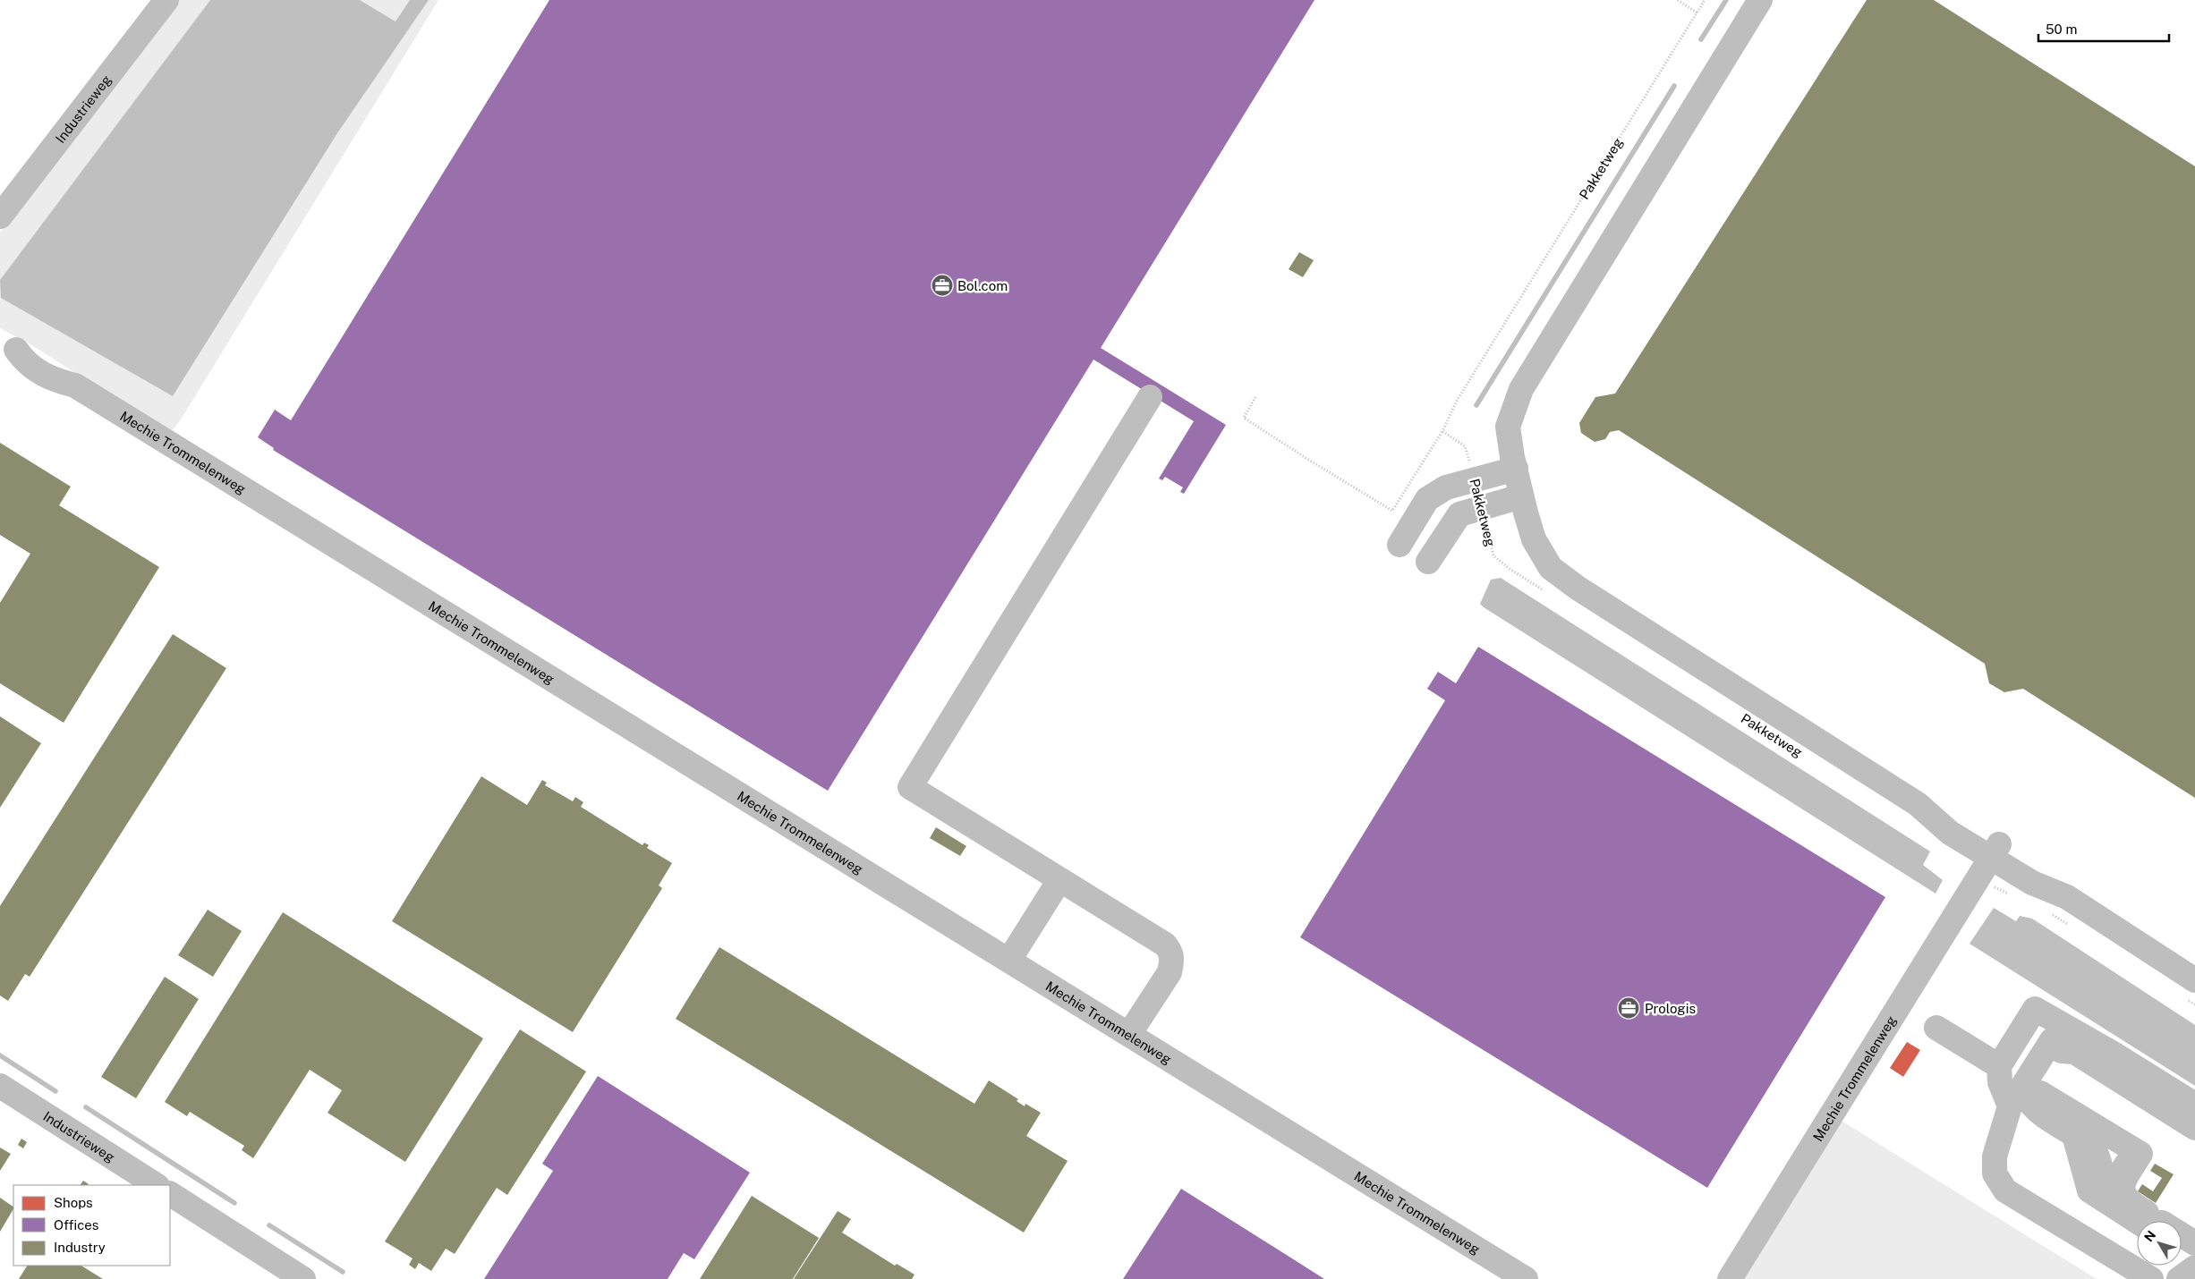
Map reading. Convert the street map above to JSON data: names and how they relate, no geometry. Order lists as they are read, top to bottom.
{
  "streets": {
    "street": ["Industrieweg", "Pakketweg", "Mechie Trommelenweg"]
  },
  "crossings": [
    ["Pakketweg", "Mechie Trommelenweg"]
  ],
  "places": {
    "office": ["Bol.com", "Prologis"]
  },
  "legend": ["Shops", "Offices", "Industry"],
  "scale_bar": "50 m",
  "north": "top left"
}
